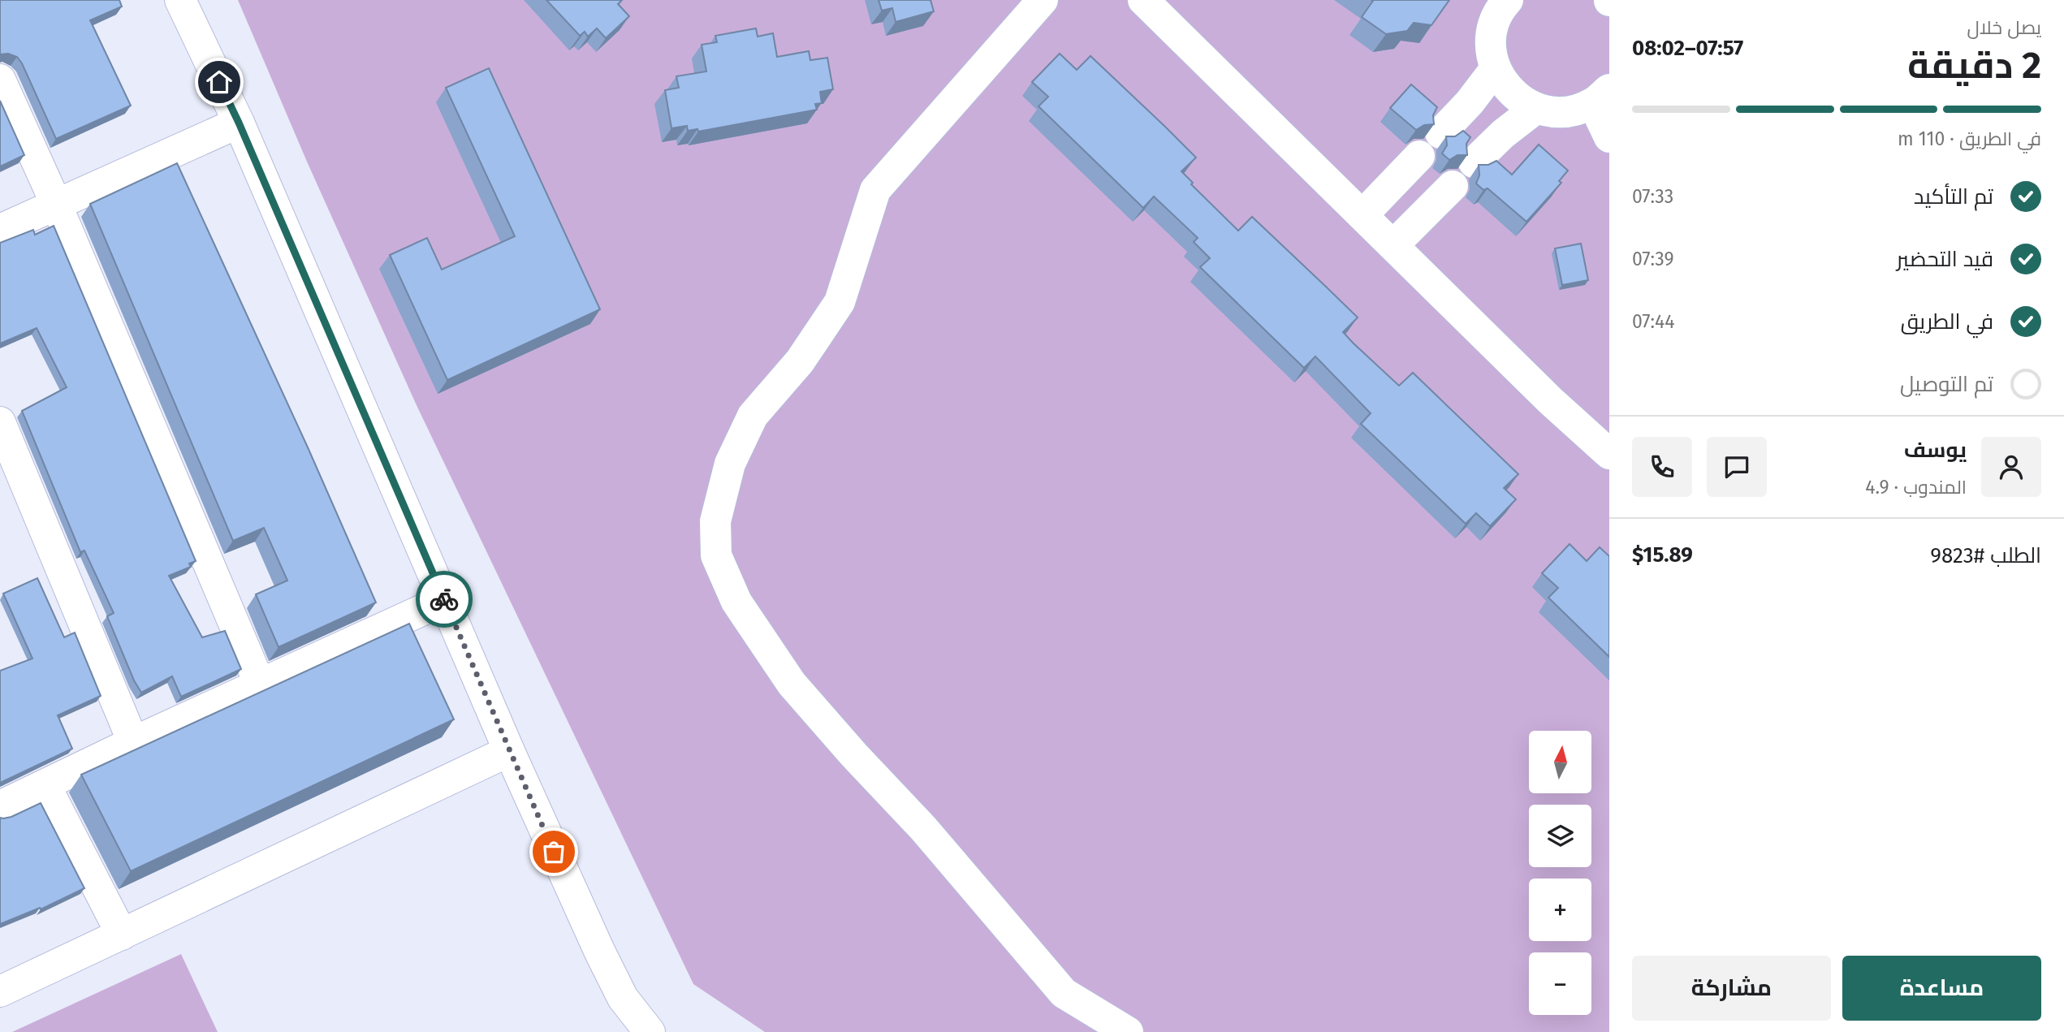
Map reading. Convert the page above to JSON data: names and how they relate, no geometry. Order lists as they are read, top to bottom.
{
  "north": "top",
  "page": {
    "heading": ["2 دقيقة", "يصل خلال", "07:57–08:02"],
    "panel": [
      "يوسف",
      "المندوب · 4.9",
      "الطلب #9823",
      "$15.89"
    ],
    "bar": "في الطريق · 110 m",
    "list": [
      ["تم التأكيد", "07:33"],
      ["قيد التحضير", "07:39"],
      ["في الطريق", "07:44"],
      "تم التوصيل"
    ],
    "map_buttons": ["+", "−"],
    "buttons": ["مساعدة", "مشاركة"]
  }
}
